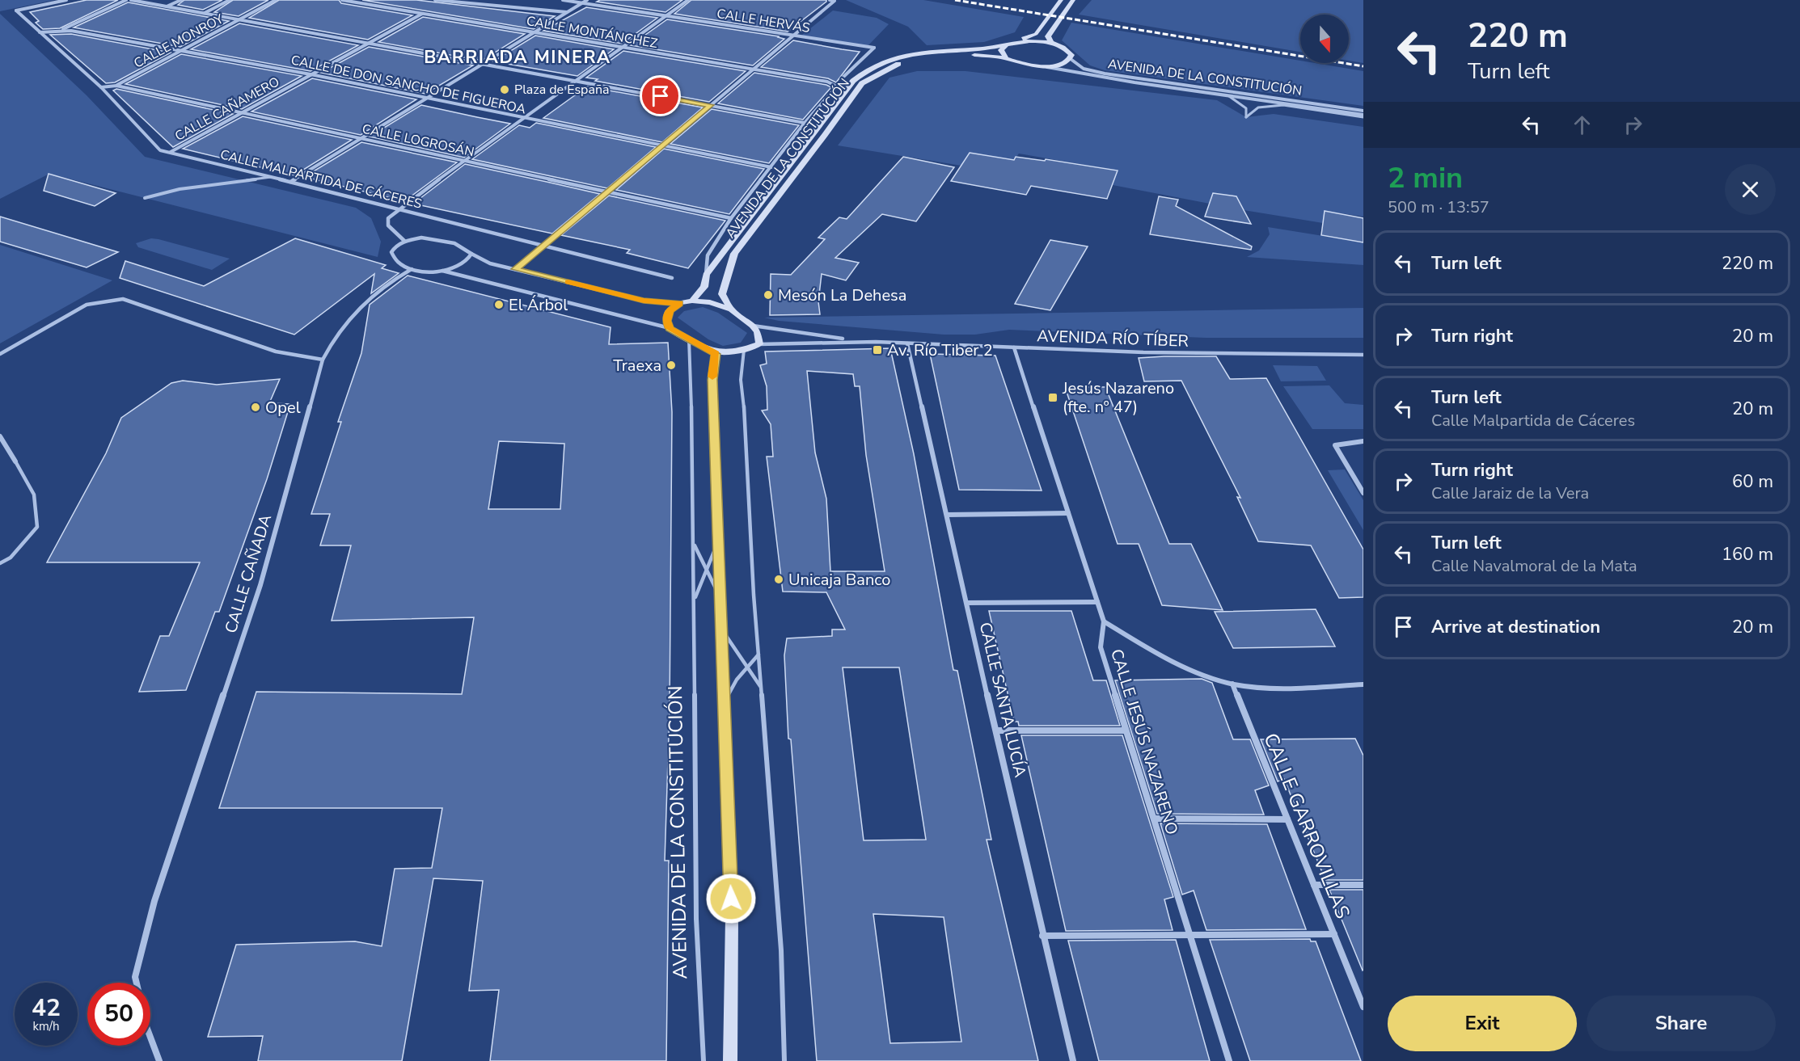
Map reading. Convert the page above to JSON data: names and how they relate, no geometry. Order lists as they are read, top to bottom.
{
  "streets": {
    "main road": ["AVENIDA DE LA CONSTITUCIÓN"],
    "street": [
      "CALLE HERVÁS",
      "CALLE MONTÁNCHEZ",
      "CALLE MONROY",
      "CALLE DE DON SANCHO DE FIGUEROA",
      "CALLE CAÑAMERO",
      "CALLE LOGROSÁN",
      "CALLE MALPARTIDA DE CÁCERES",
      "AVENIDA RÍO TÍBER",
      "CALLE CAÑADA",
      "CALLE SANTA LUCÍA",
      "CALLE JESÚS NAZARENO",
      "CALLE GARROVILLAS"
    ]
  },
  "crossings": [
    ["CALLE MONTÁNCHEZ", "AVENIDA DE LA CONSTITUCIÓN"],
    ["CALLE MONTÁNCHEZ", "CALLE CAÑAMERO"],
    ["CALLE MONROY", "CALLE DE DON SANCHO DE FIGUEROA"],
    ["CALLE MONROY", "CALLE LOGROSÁN"],
    ["AVENIDA DE LA CONSTITUCIÓN", "CALLE DE DON SANCHO DE FIGUEROA"],
    ["AVENIDA DE LA CONSTITUCIÓN", "CALLE LOGROSÁN"],
    ["CALLE DE DON SANCHO DE FIGUEROA", "CALLE CAÑAMERO"],
    ["CALLE DE DON SANCHO DE FIGUEROA", "CALLE MALPARTIDA DE CÁCERES"],
    ["CALLE CAÑAMERO", "CALLE LOGROSÁN"],
    ["CALLE CAÑAMERO", "CALLE MALPARTIDA DE CÁCERES"],
    ["CALLE LOGROSÁN", "CALLE MALPARTIDA DE CÁCERES"],
    ["AVENIDA RÍO TÍBER", "CALLE SANTA LUCÍA"],
    ["AVENIDA RÍO TÍBER", "CALLE JESÚS NAZARENO"]
  ],
  "districts": ["BARRIADA MINERA"],
  "places": {
    "other": [
      "Plaza de España",
      "Mesón La Dehesa",
      "El Árbol",
      "Traexa",
      "Opel",
      "Unicaja Banco"
    ],
    "transit": ["Av. Río Tiber 2", "Jesús Nazareno (fte. nº 47)"]
  },
  "north": "bottom",
  "page": {
    "turn": ["220 m", "Turn left"],
    "heading": ["2 min", "500 m · 13:57"],
    "list": [
      {
        "name": "Turn left",
        "value": "220 m"
      },
      {
        "name": "Turn right",
        "value": "20 m"
      },
      {
        "name": "Turn left",
        "note": "Calle Malpartida de Cáceres",
        "value": "20 m"
      },
      {
        "name": "Turn right",
        "note": "Calle Jaraiz de la Vera",
        "value": "60 m"
      },
      {
        "name": "Turn left",
        "note": "Calle Navalmoral de la Mata",
        "value": "160 m"
      },
      {
        "name": "Arrive at destination",
        "value": "20 m"
      }
    ],
    "speed": "42 km/h",
    "limit": "50",
    "buttons": ["Exit", "Share"]
  }
}
